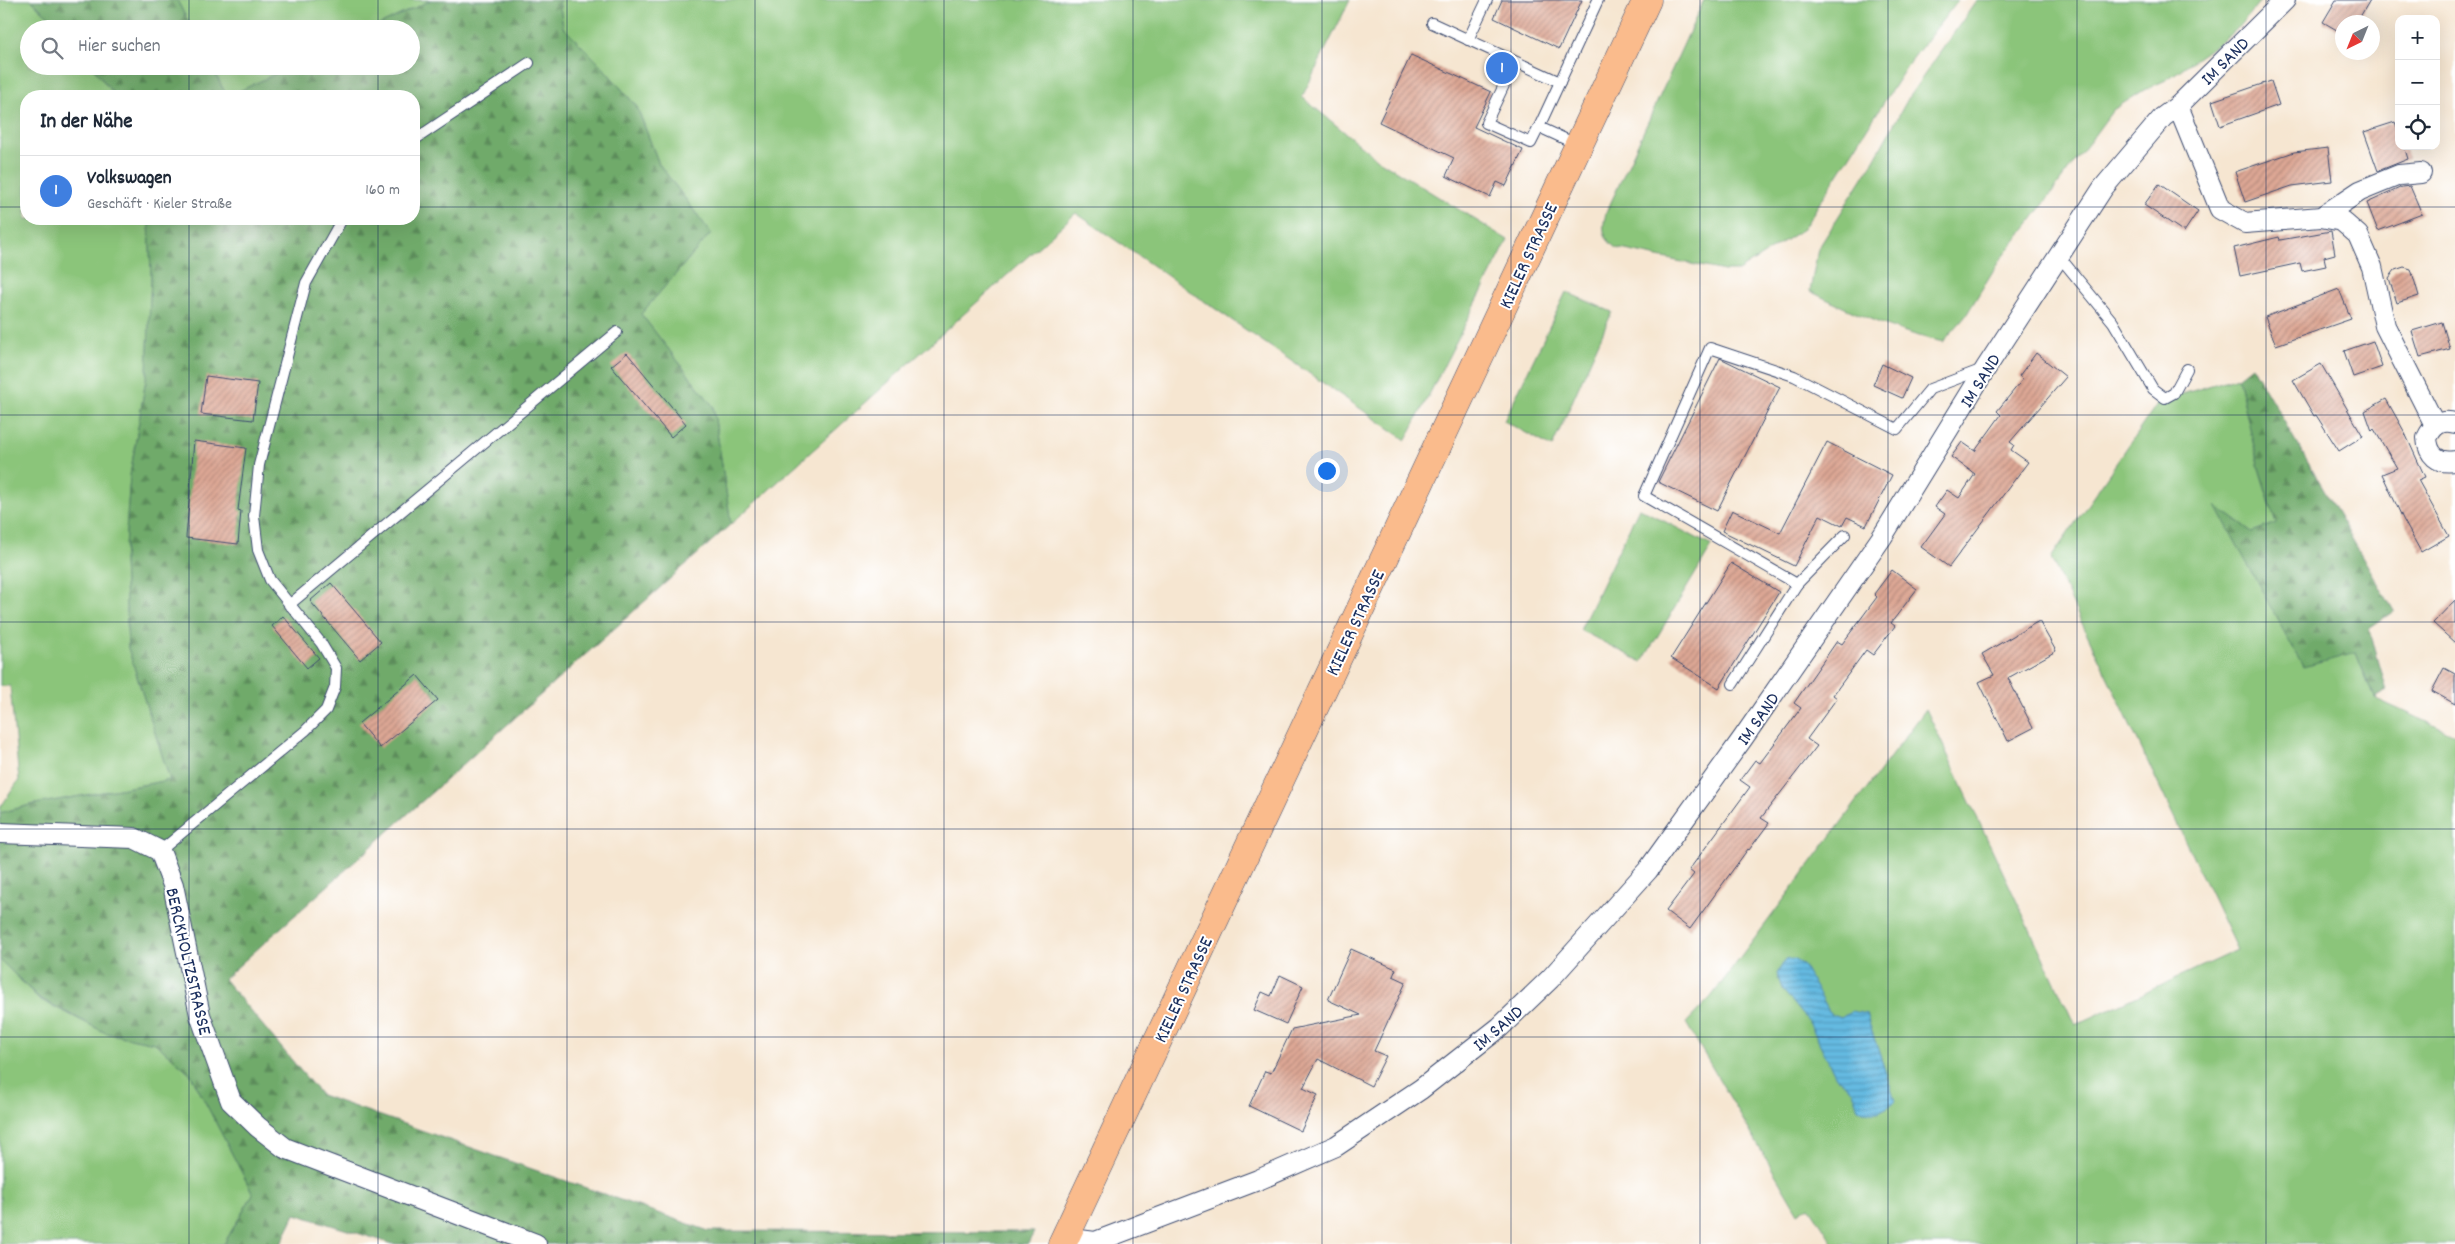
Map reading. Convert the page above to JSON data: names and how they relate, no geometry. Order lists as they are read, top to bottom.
{
  "streets": {
    "main road": ["KIELER STRASSE"],
    "street": ["IM SAND", "BERCKHOLTZSTRASSE"]
  },
  "crossings": [
    ["IM SAND", "KIELER STRASSE"]
  ],
  "north": "bottom left",
  "page": {
    "map_buttons": ["+", "−"],
    "search": "Hier suchen",
    "pins": "1",
    "heading": "In der Nähe",
    "list": [
      {
        "mark": "1",
        "name": "Volkswagen",
        "note": "Geschäft · Kieler Straße",
        "value": "160 m"
      }
    ]
  }
}
